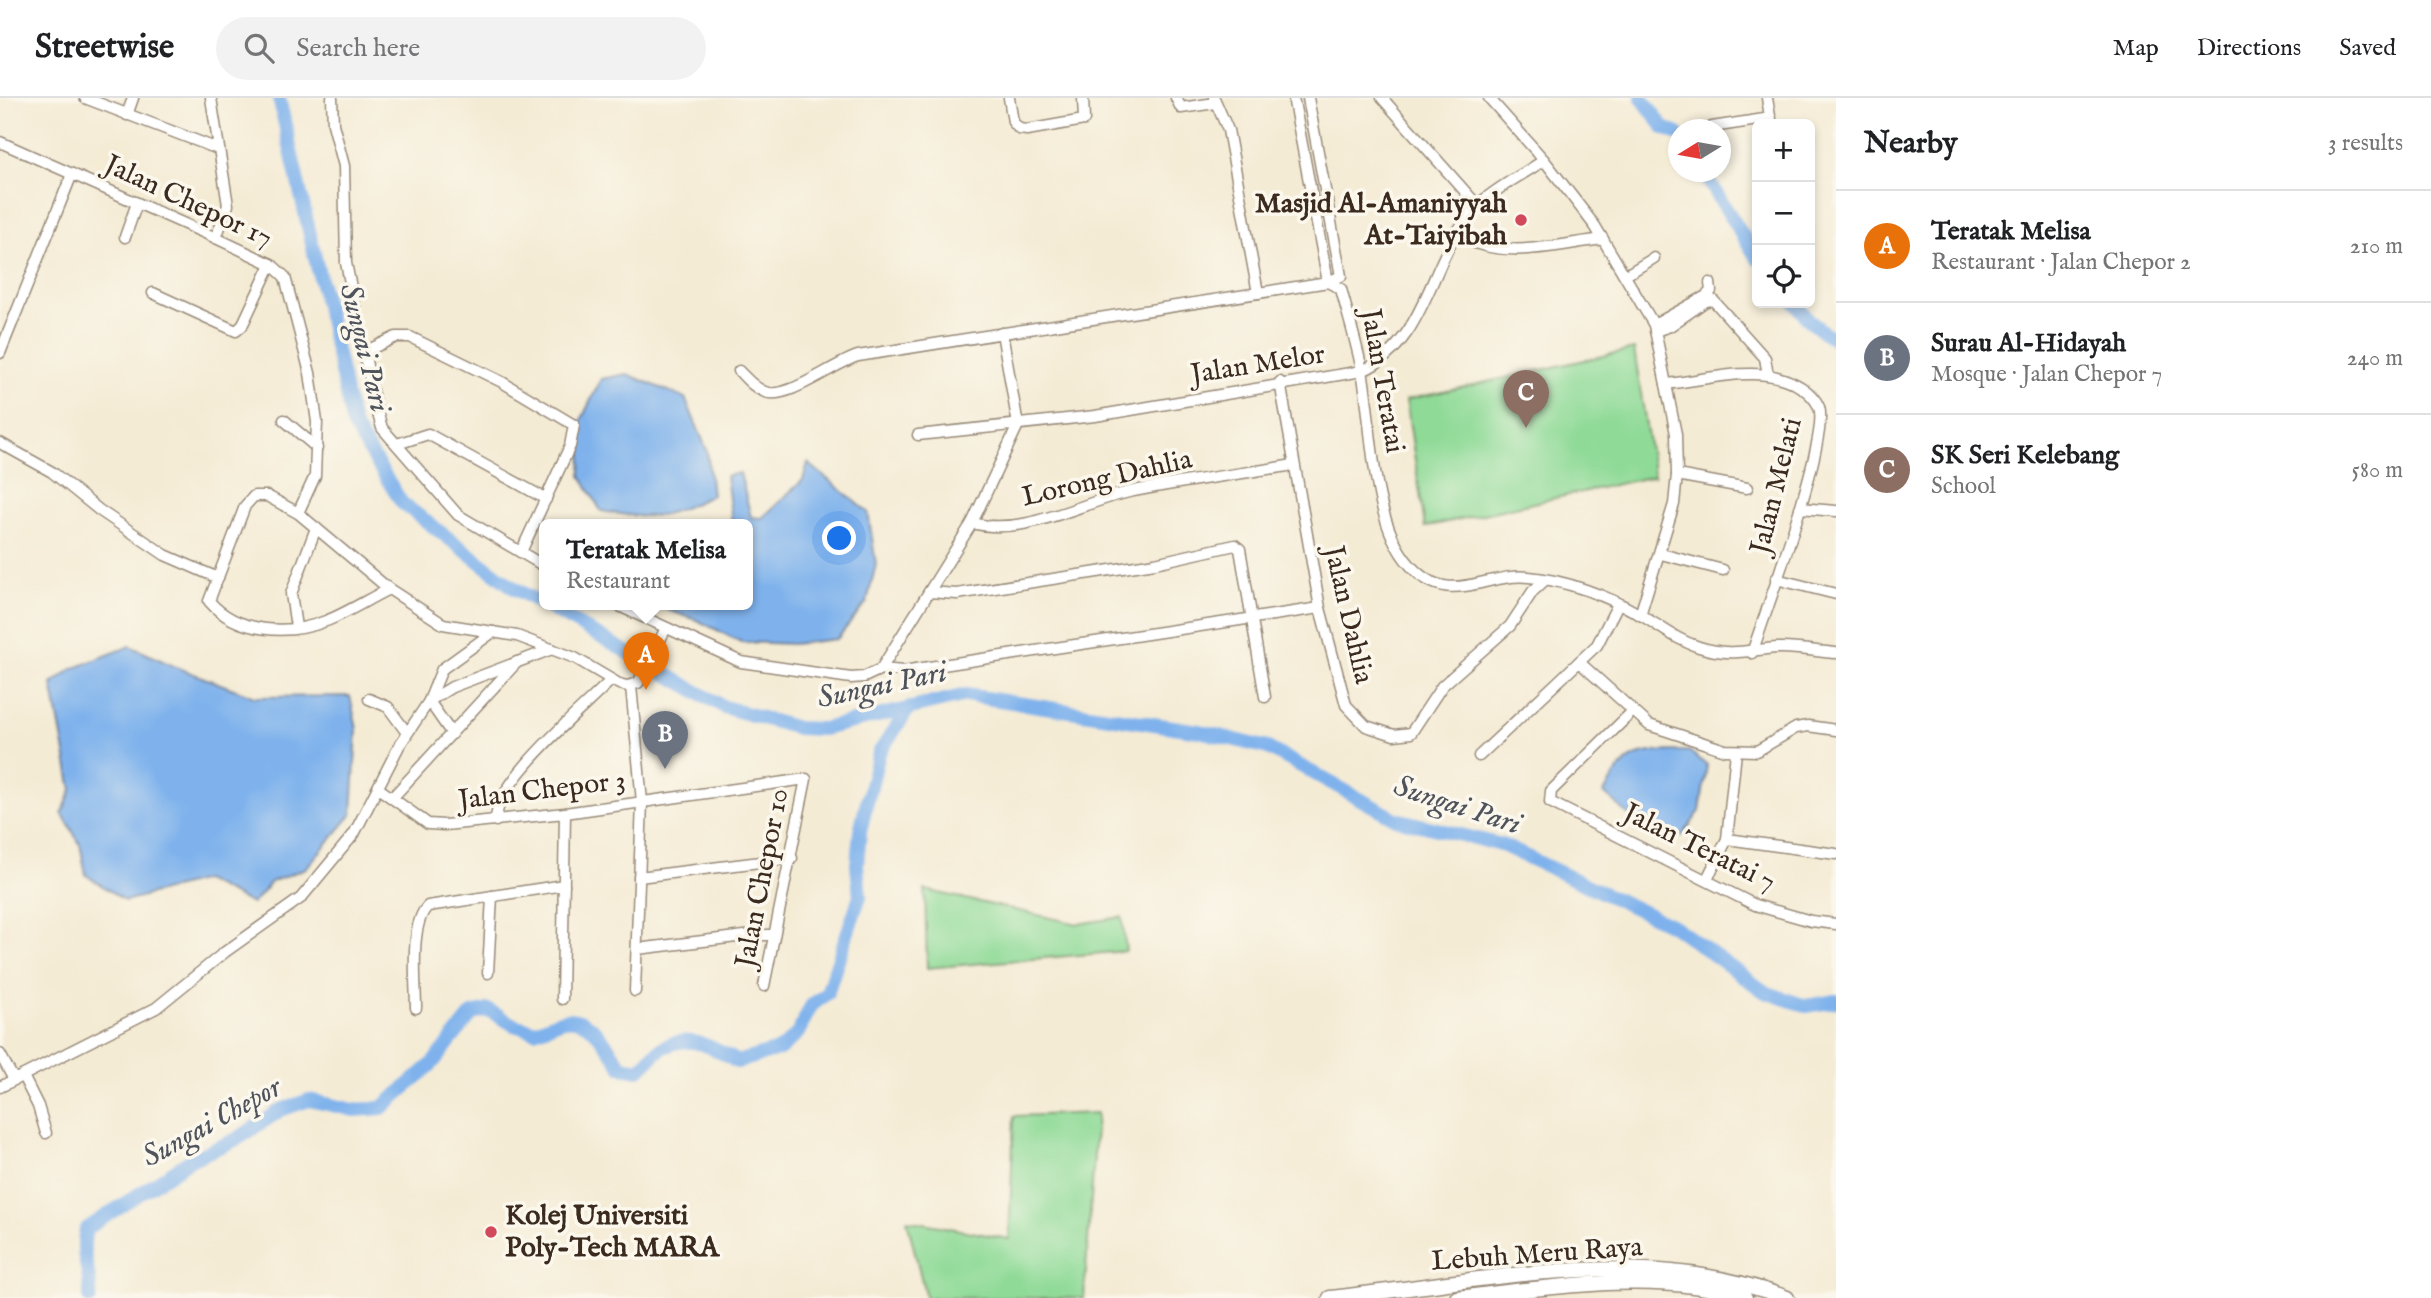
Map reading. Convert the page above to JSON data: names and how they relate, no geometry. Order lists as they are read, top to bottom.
{
  "streets": {
    "main road": ["Lebuh Meru Raya"],
    "street": [
      "Jalan Chepor 17",
      "Jalan Melor",
      "Jalan Teratai",
      "Lorong Dahlia",
      "Jalan Melati",
      "Jalan Dahlia",
      "Jalan Chepor 3",
      "Jalan Teratai 7",
      "Jalan Chepor 10"
    ]
  },
  "crossings": [
    ["Jalan Melor", "Jalan Teratai"],
    ["Jalan Melor", "Jalan Dahlia"],
    ["Jalan Teratai", "Jalan Melati"],
    ["Jalan Teratai", "Jalan Dahlia"],
    ["Lorong Dahlia", "Jalan Dahlia"],
    ["Jalan Chepor 3", "Jalan Chepor 10"]
  ],
  "water": ["Sungai Pari", "Sungai Chepor"],
  "places": ["Masjid Al-Amaniyyah At-Taiyibah", "Kolej Universiti Poly-Tech MARA"],
  "north": "left",
  "page": {
    "header": "Streetwise",
    "search": "Search here",
    "nav": ["Map", "Directions", "Saved"],
    "heading": ["Nearby", "3 results"],
    "map_buttons": ["+", "−"],
    "list": [
      {
        "mark": "A",
        "name": "Teratak Melisa",
        "note": "Restaurant · Jalan Chepor 2",
        "value": "210 m"
      },
      {
        "mark": "B",
        "name": "Surau Al-Hidayah",
        "note": "Mosque · Jalan Chepor 7",
        "value": "240 m"
      },
      {
        "mark": "C",
        "name": "SK Seri Kelebang",
        "note": "School",
        "value": "580 m"
      }
    ],
    "pins": ["C", "A", "B"],
    "popup": ["Teratak Melisa", "Restaurant"]
  }
}
